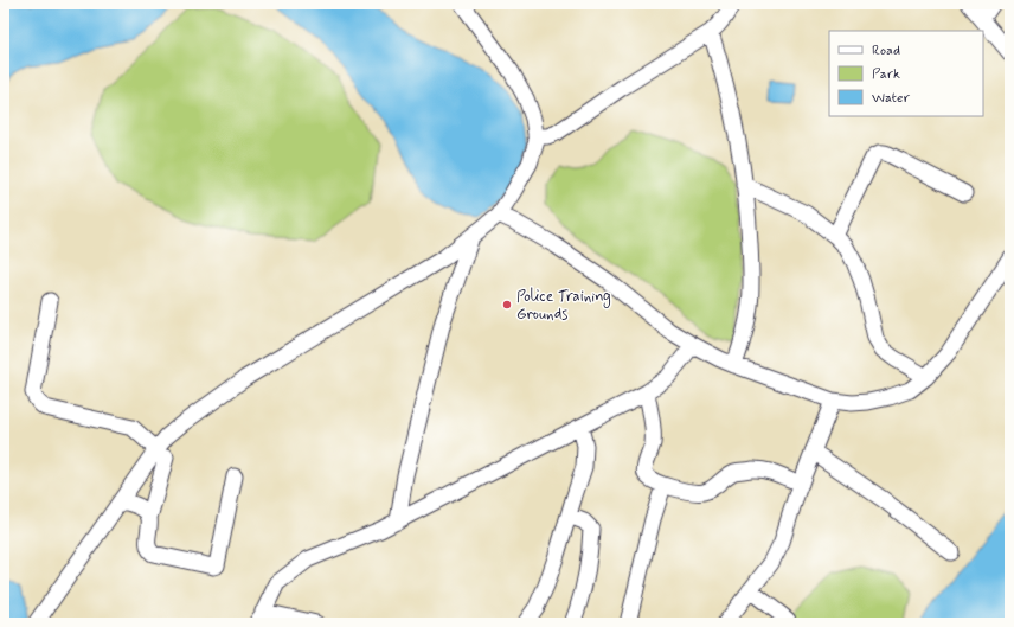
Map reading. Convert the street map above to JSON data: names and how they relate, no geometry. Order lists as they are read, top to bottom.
{
  "places": ["Police Training Grounds"],
  "legend": ["Road", "Park", "Water"]
}
